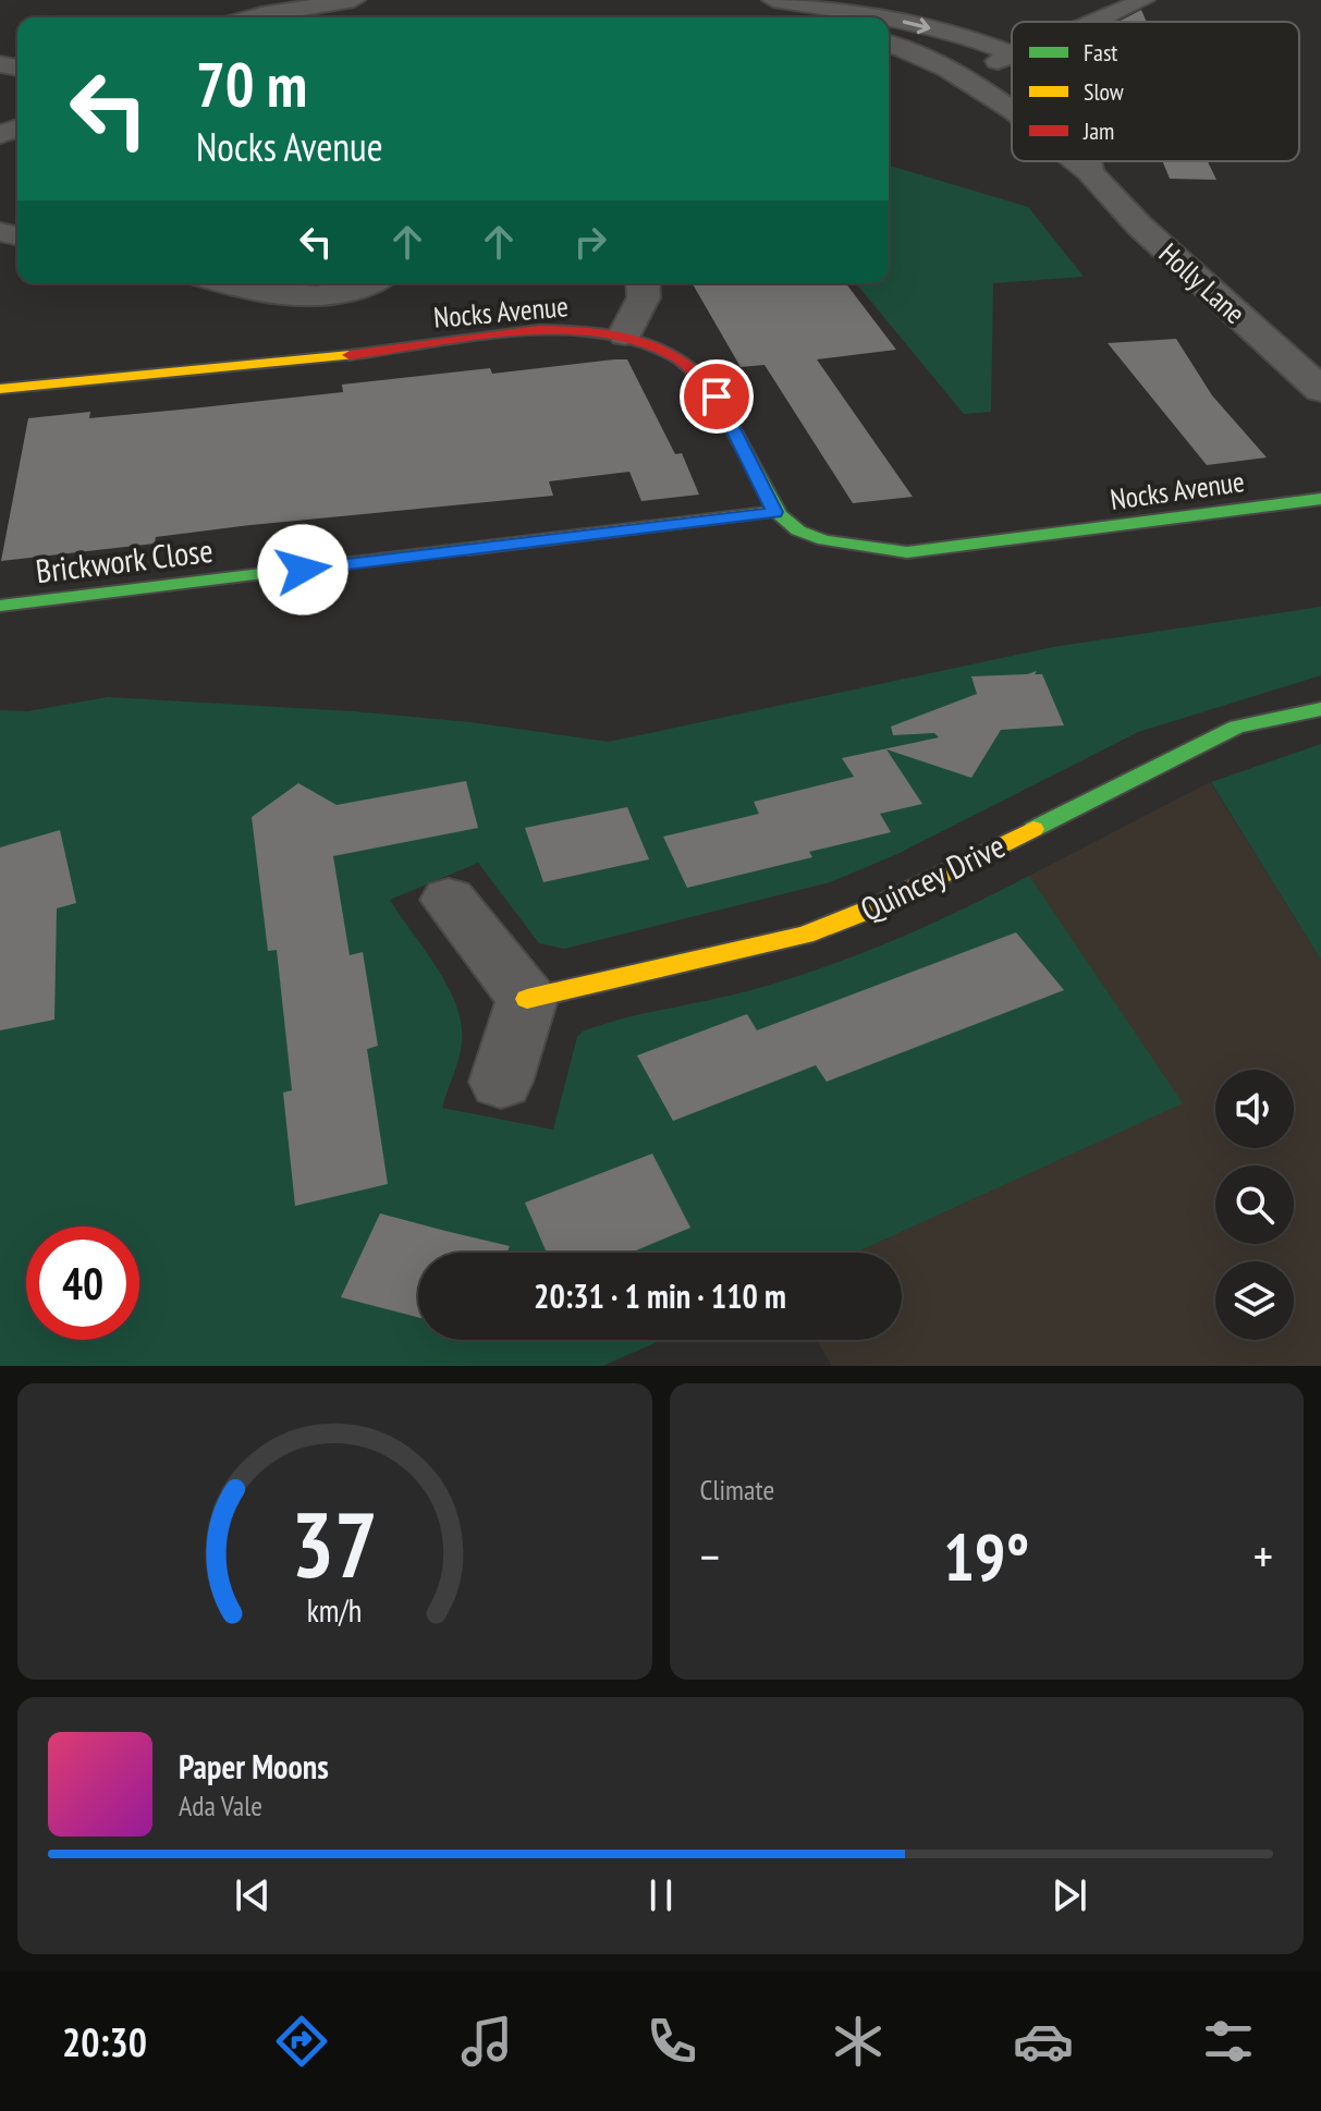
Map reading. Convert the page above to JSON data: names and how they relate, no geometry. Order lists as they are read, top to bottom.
{
  "streets": {
    "street": [
      "Holly Lane",
      "Nocks Avenue",
      "Brickwork Close",
      "Quincey Drive"
    ]
  },
  "crossings": [
    ["Nocks Avenue", "Brickwork Close"]
  ],
  "legend": ["Fast", "Slow", "Jam"],
  "page": {
    "turn": ["70 m", "Nocks Avenue"],
    "limit": "40",
    "trip": "20:31 · 1 min · 110 m",
    "tile": "Climate",
    "heat": ["−", "19°", "+"],
    "song": ["Paper Moons", "Ada Vale"],
    "tabs": "20:30",
    "gauge": ["37", "km/h"]
  }
}
